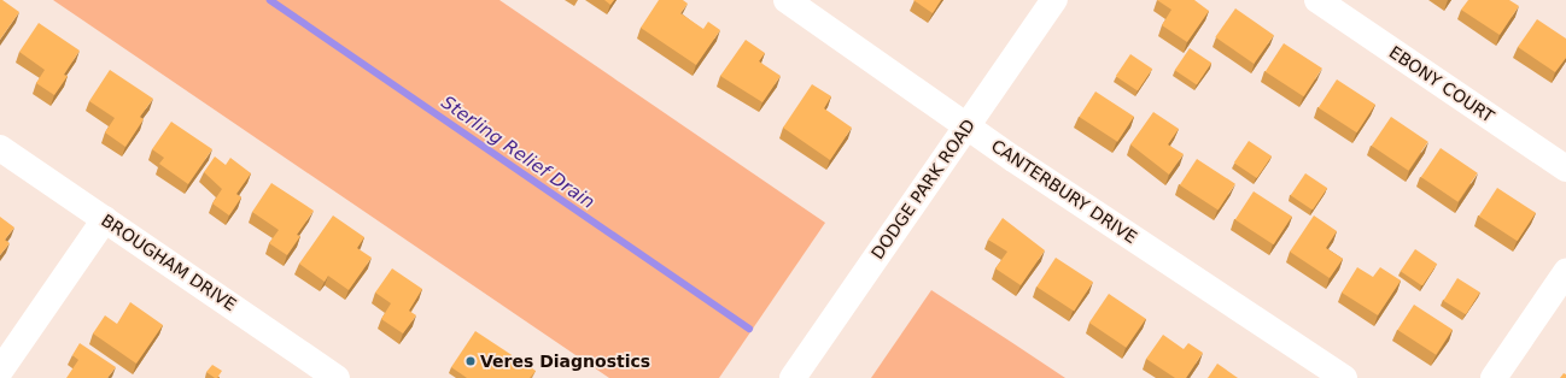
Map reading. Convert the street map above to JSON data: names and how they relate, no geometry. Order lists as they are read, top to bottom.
{
  "streets": {
    "street": [
      "EBONY COURT",
      "DODGE PARK ROAD",
      "CANTERBURY DRIVE",
      "BROUGHAM DRIVE"
    ]
  },
  "crossings": [
    ["DODGE PARK ROAD", "CANTERBURY DRIVE"]
  ],
  "water": ["Sterling Relief Drain"],
  "places": ["Veres Diagnostics"]
}
